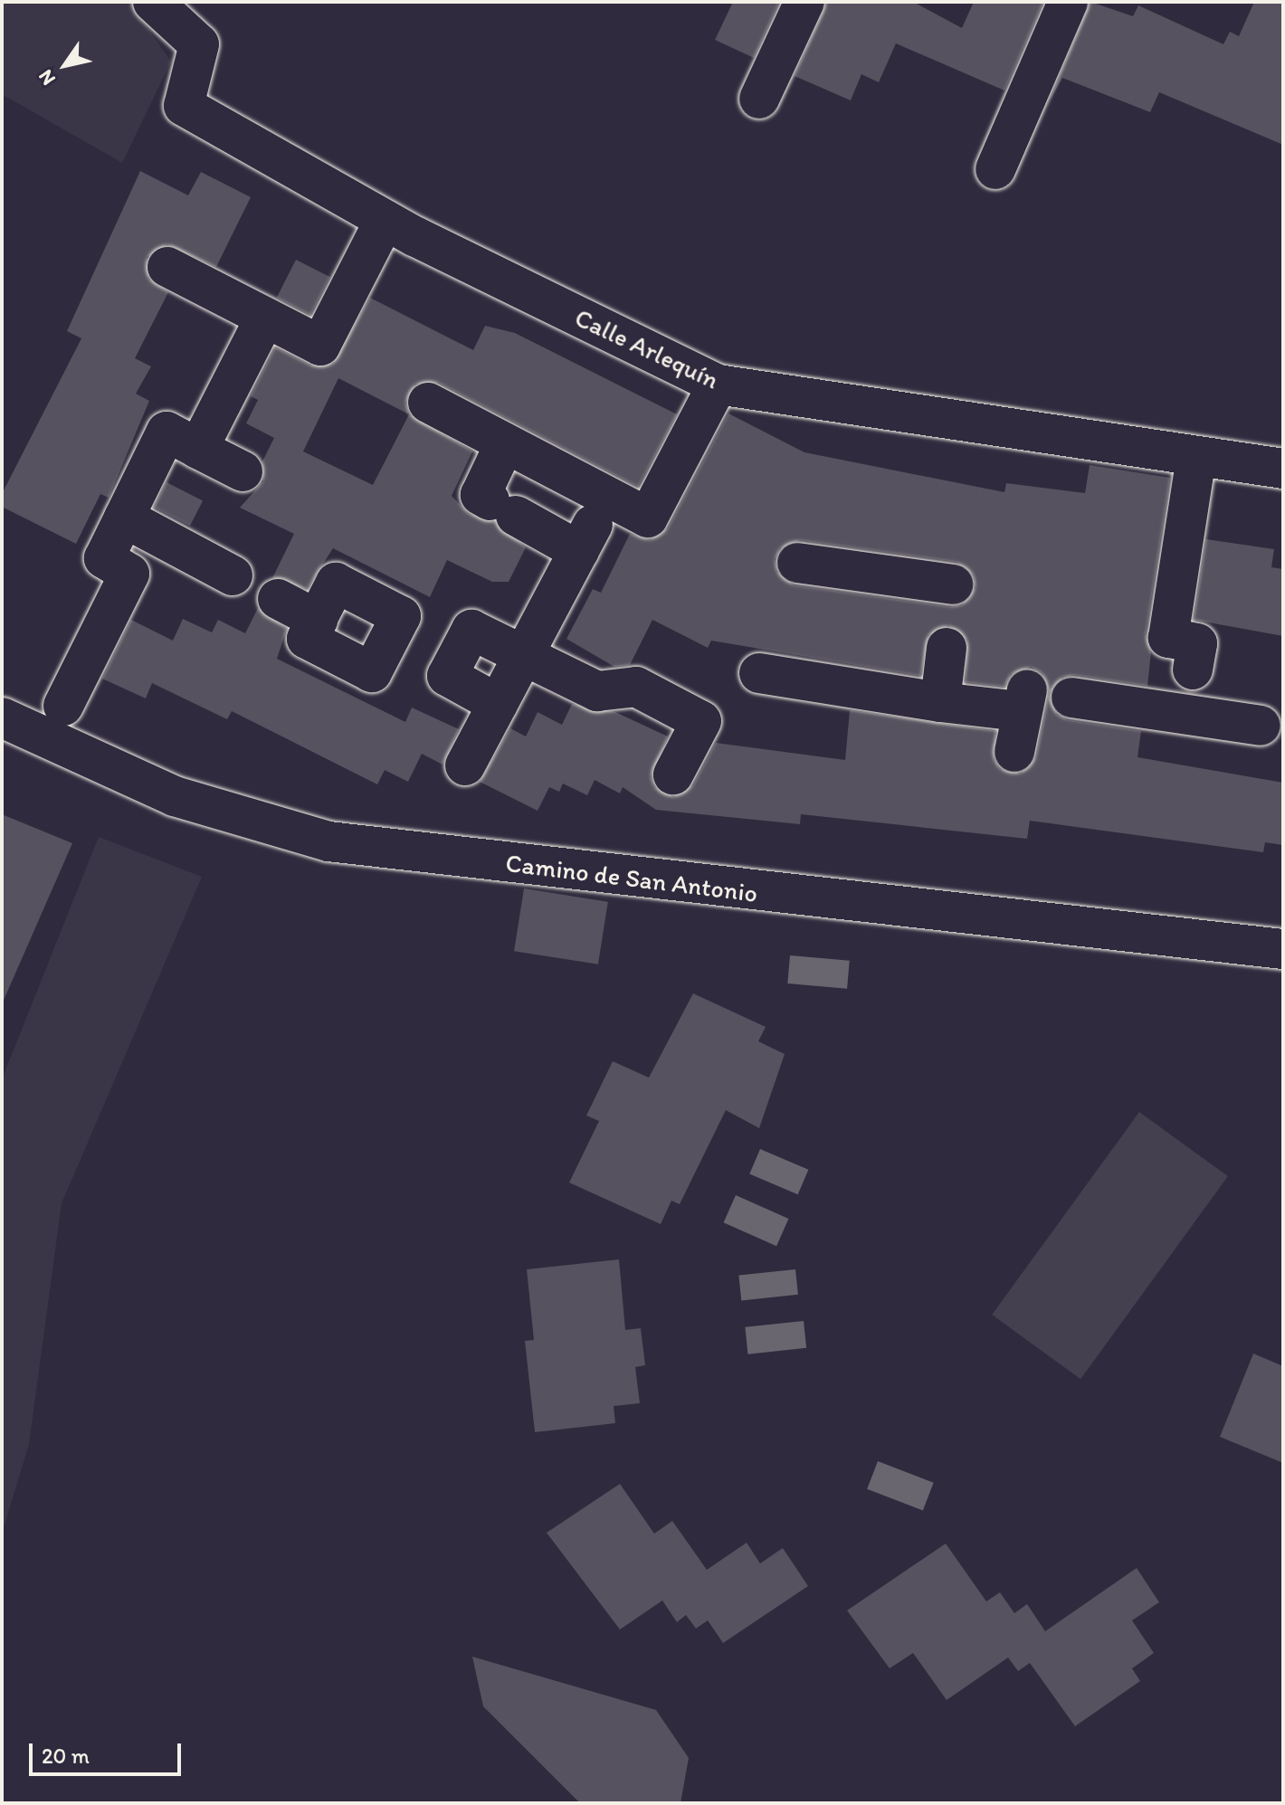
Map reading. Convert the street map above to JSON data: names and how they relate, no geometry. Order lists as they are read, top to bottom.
{
  "streets": {
    "street": ["Calle Arlequín", "Camino de San Antonio"]
  },
  "scale_bar": "20 m",
  "north": "bottom left"
}
